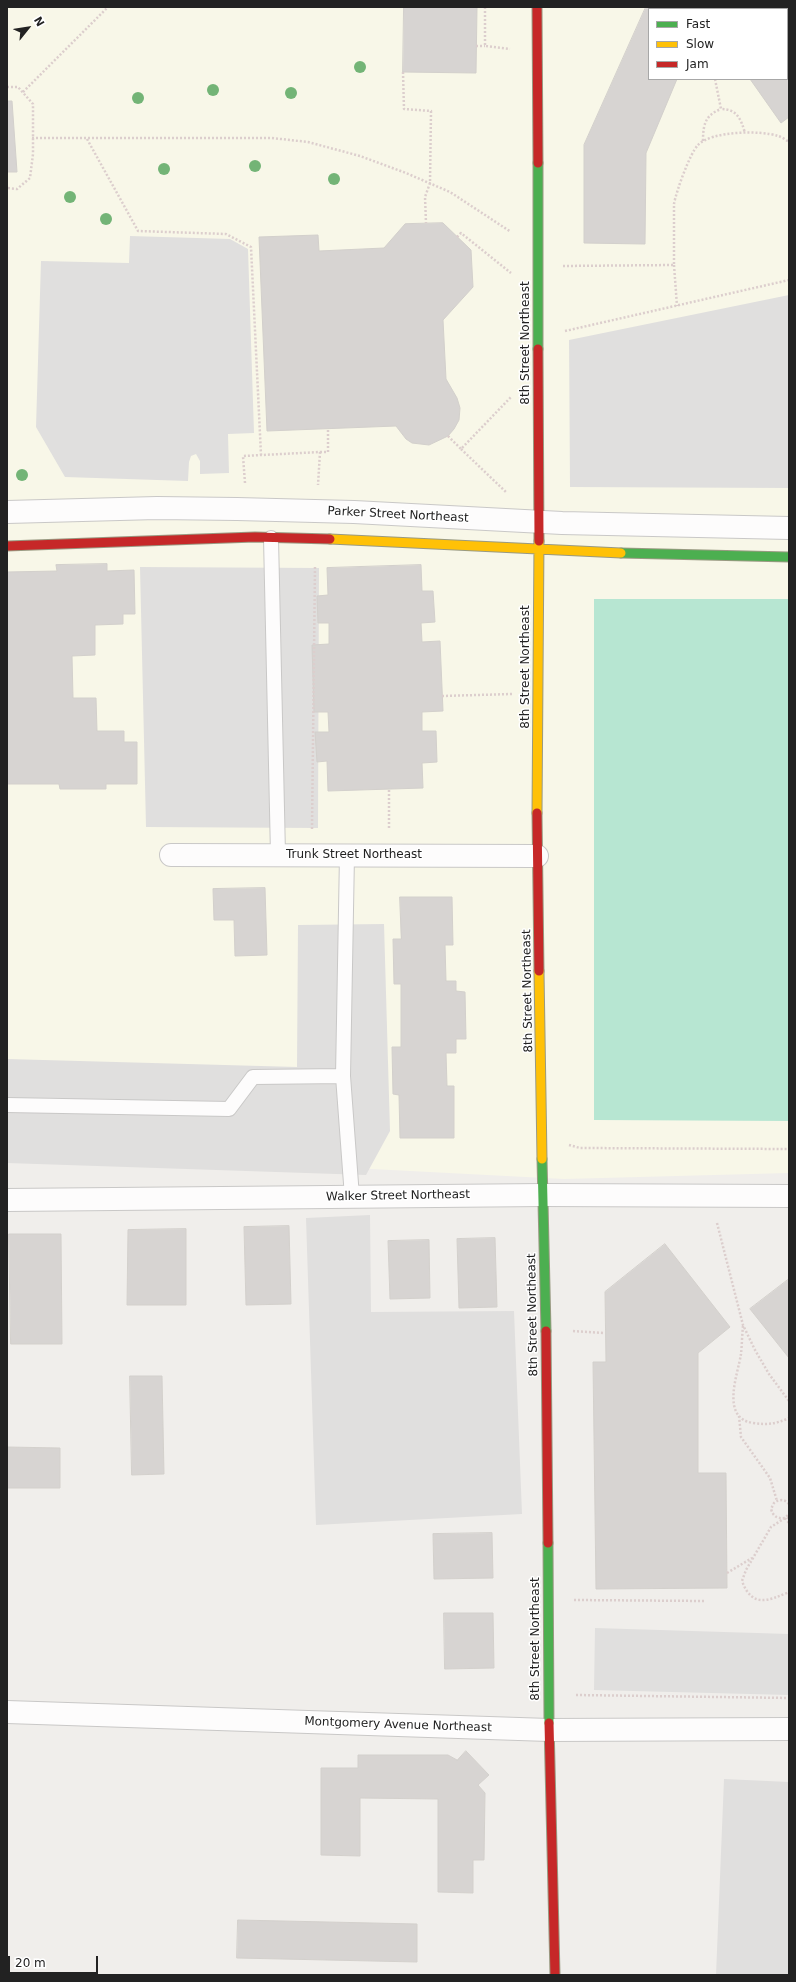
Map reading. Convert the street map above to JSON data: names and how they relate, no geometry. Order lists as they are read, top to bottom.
{
  "streets": {
    "street": [
      "8th Street Northeast",
      "Parker Street Northeast",
      "Trunk Street Northeast",
      "Walker Street Northeast",
      "Montgomery Avenue Northeast"
    ]
  },
  "crossings": [
    ["8th Street Northeast", "Parker Street Northeast"],
    ["8th Street Northeast", "Trunk Street Northeast"],
    ["8th Street Northeast", "Walker Street Northeast"],
    ["8th Street Northeast", "Montgomery Avenue Northeast"]
  ],
  "legend": ["Fast", "Slow", "Jam"],
  "scale_bar": "20 m",
  "north": "top right"
}
